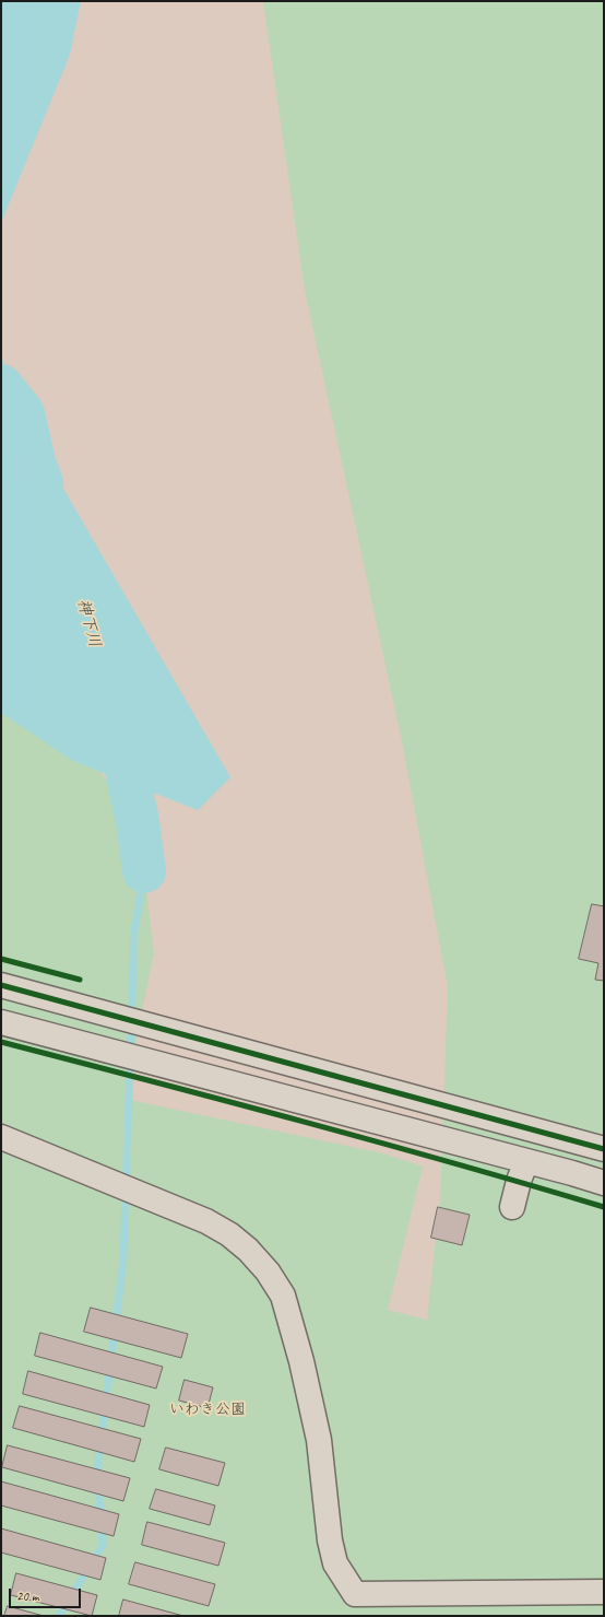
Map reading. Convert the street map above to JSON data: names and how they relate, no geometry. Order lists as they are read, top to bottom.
{
  "water": ["神下川"],
  "parks": ["いわき公園"],
  "scale_bar": "20 m"
}
